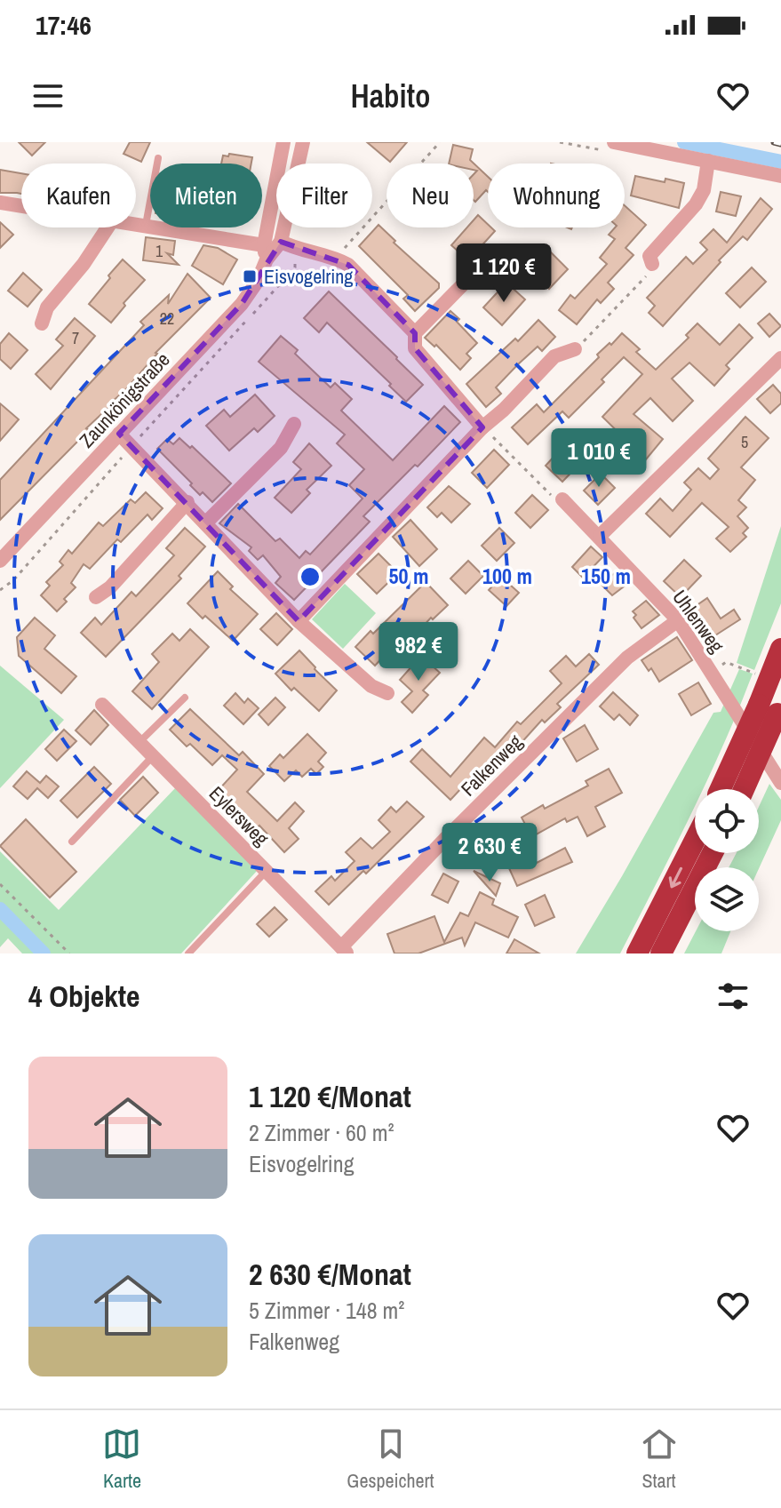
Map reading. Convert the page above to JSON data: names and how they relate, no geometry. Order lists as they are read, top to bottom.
{
  "streets": {
    "street": [
      "Zaunkönigstraße",
      "Uhlenweg",
      "Falkenweg",
      "Eylersweg"
    ]
  },
  "crossings": [
    ["Uhlenweg", "Falkenweg"],
    ["Falkenweg", "Eylersweg"]
  ],
  "places": {
    "transit": ["Eisvogelring"]
  },
  "house_numbers": [
    "1",
    "22",
    "7",
    "5"
  ],
  "page": {
    "status": "17:46",
    "header": "Habito",
    "chip": [
      "Kaufen",
      "Mieten",
      "Filter",
      "Neu",
      "Wohnung"
    ],
    "price": [
      "1 120 €",
      "1 010 €",
      "982 €",
      "2 630 €"
    ],
    "heading": "4 Objekte",
    "list": [
      {
        "name": "1 120 €/Monat",
        "note": "2 Zimmer · 60 m² · Eisvogelring"
      },
      {
        "name": "2 630 €/Monat",
        "note": "5 Zimmer · 148 m² · Falkenweg"
      }
    ],
    "tabs": ["Karte", "Gespeichert", "Start"]
  },
  "rings": ["50 m", "100 m", "150 m"]
}
